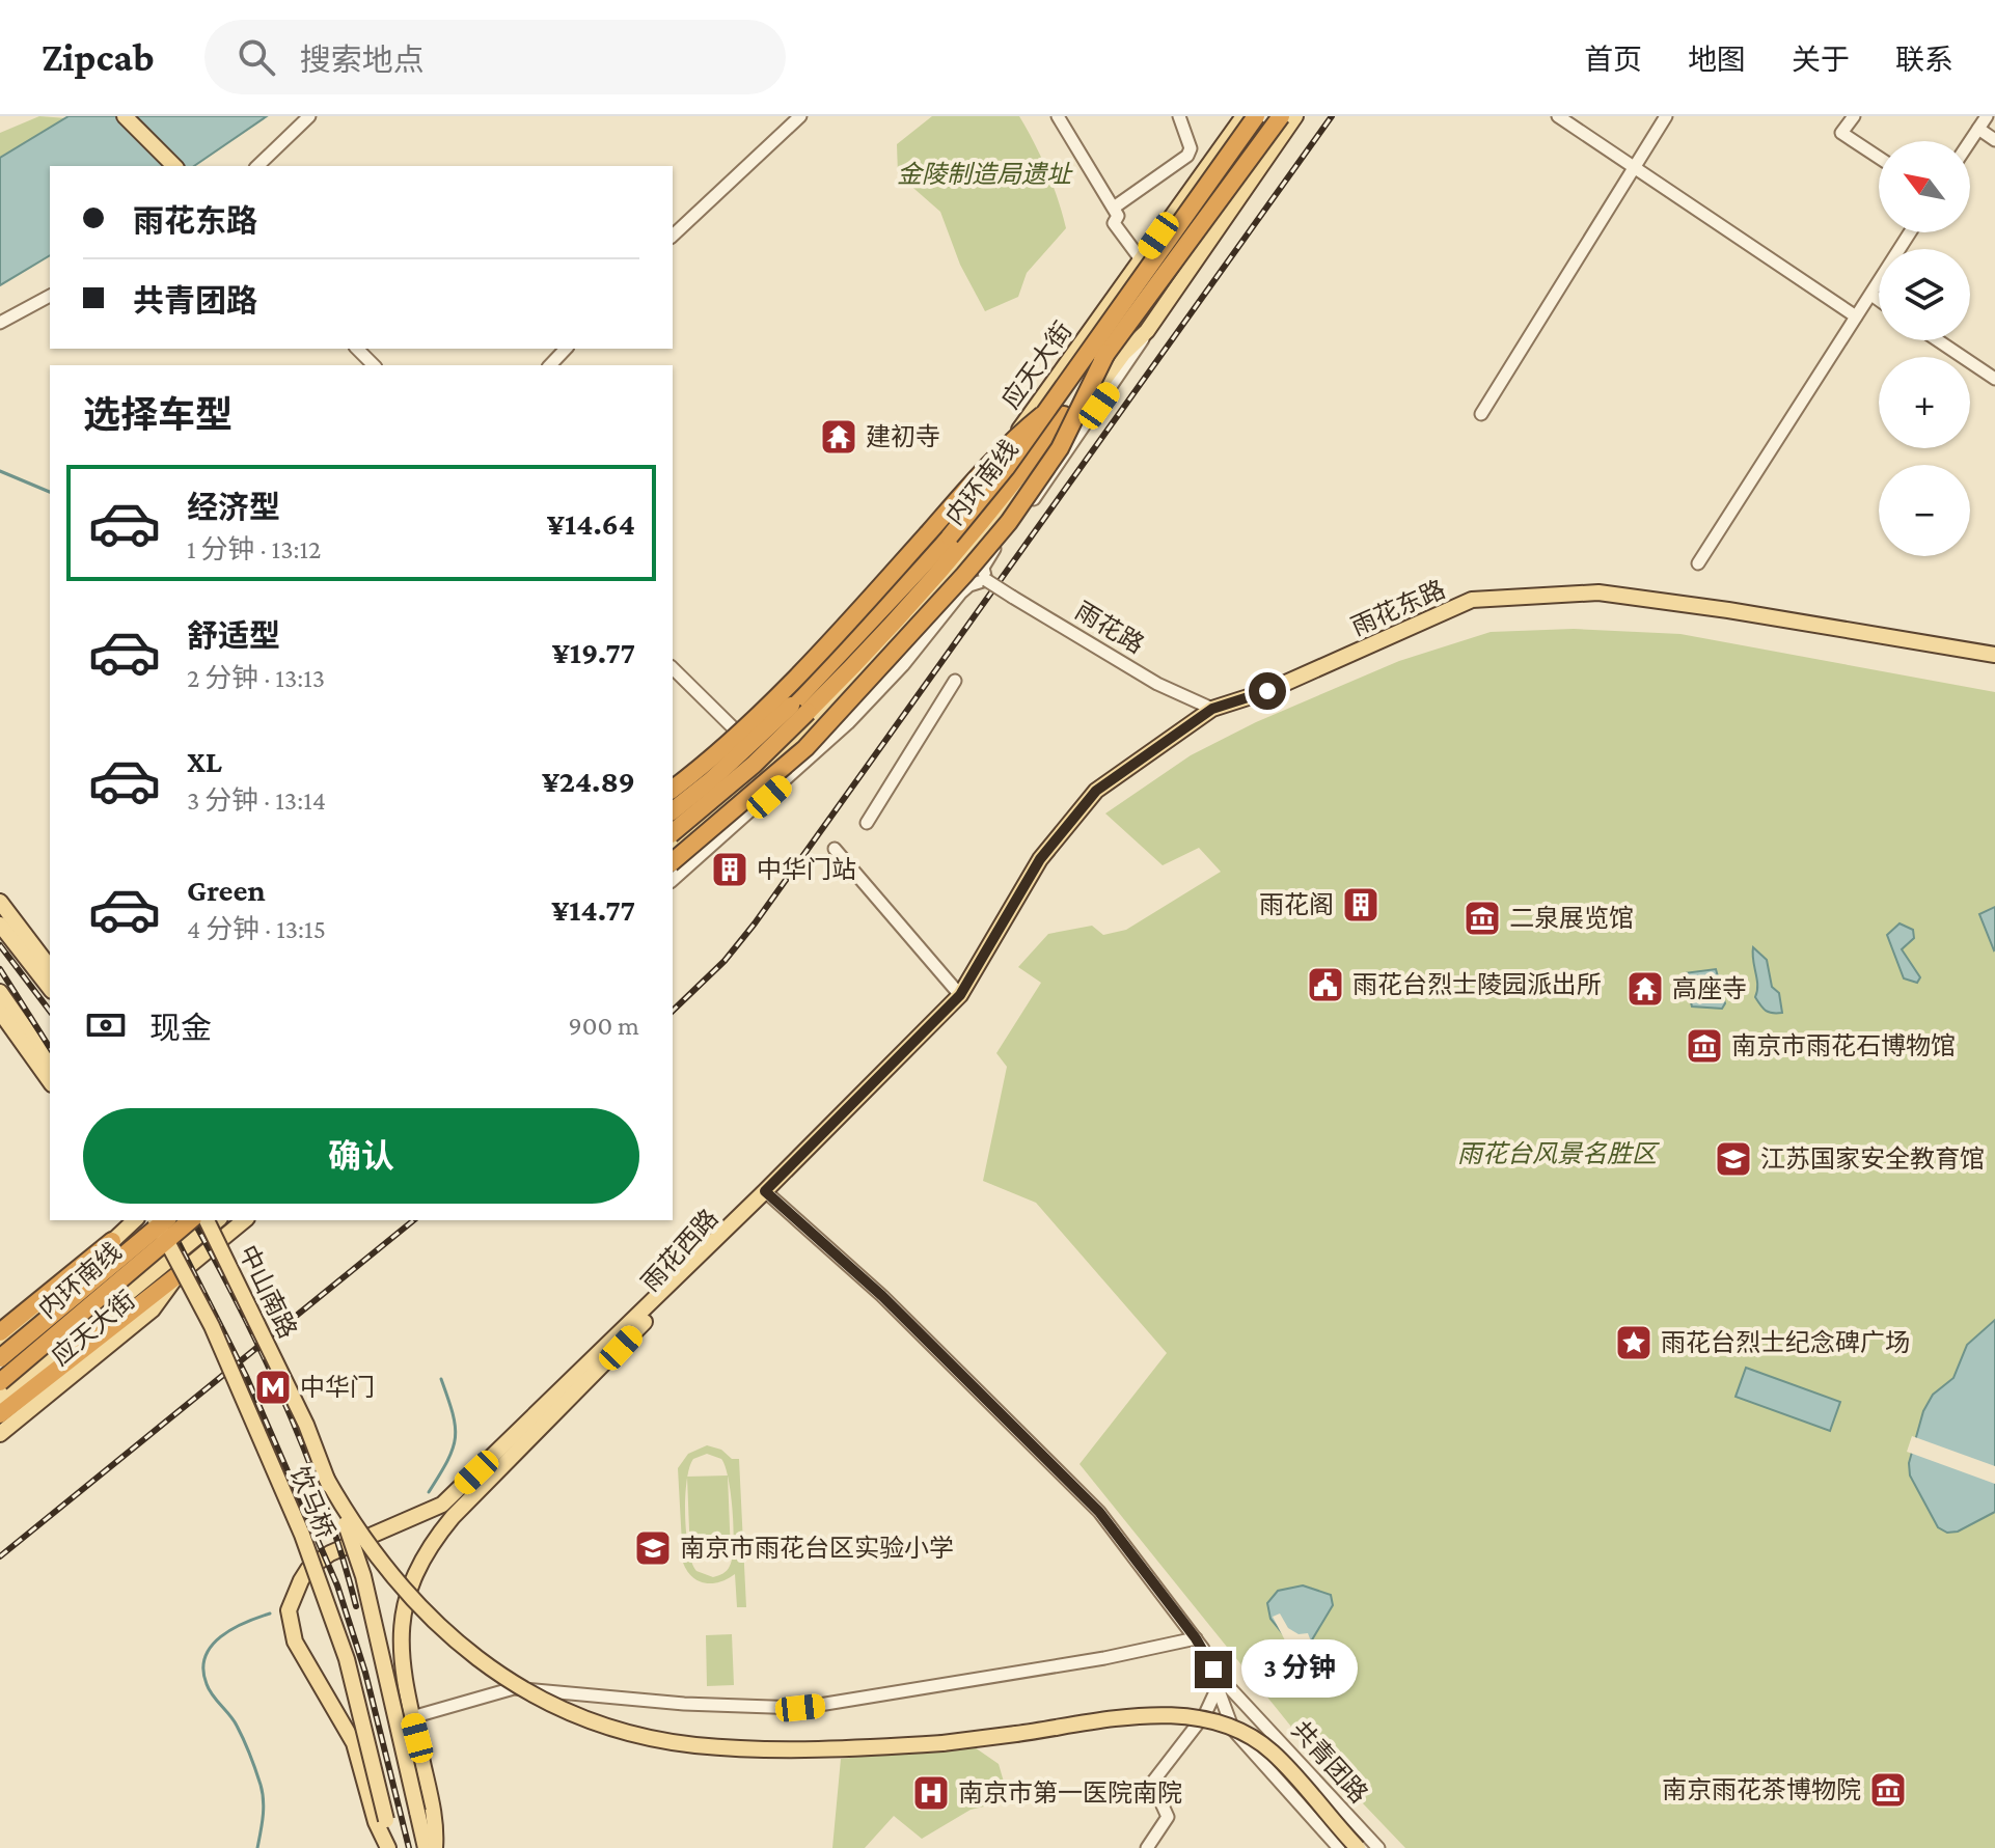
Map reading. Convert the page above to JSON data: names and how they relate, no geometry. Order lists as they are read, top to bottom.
{
  "streets": {
    "highway": ["内环南线"],
    "main road": [
      "应天大街",
      "雨花东路",
      "雨花西路",
      "中山南路",
      "饮马桥"
    ],
    "street": ["雨花路", "共青团路"]
  },
  "crossings": [
    ["雨花东路", "雨花路"],
    ["雨花东路", "雨花西路"],
    ["雨花西路", "饮马桥"],
    ["雨花西路", "共青团路"]
  ],
  "parks": ["金陵制造局遗址", "雨花台风景名胜区"],
  "places": {
    "temple": ["建初寺", "高座寺"],
    "building": ["中华门站", "雨花阁"],
    "museum": ["二泉展览馆", "南京市雨花石博物馆", "南京雨花茶博物院"],
    "public building": ["雨花台烈士陵园派出所"],
    "school or university": ["江苏国家安全教育馆", "南京市雨花台区实验小学"],
    "place": ["雨花台烈士纪念碑广场"],
    "metro station": ["中华门"],
    "hospital": ["南京市第一医院南院"]
  },
  "north": "top left",
  "page": {
    "header": "Zipcab",
    "search": "搜索地点",
    "nav": [
      "首页",
      "地图",
      "关于",
      "联系"
    ],
    "map_buttons": ["+", "−"],
    "banner": ["雨花东路", "共青团路"],
    "heading": "选择车型",
    "list": [
      {
        "name": "经济型",
        "note": "1 分钟 · 13:12",
        "value": "¥14.64"
      },
      {
        "name": "舒适型",
        "note": "2 分钟 · 13:13",
        "value": "¥19.77"
      },
      {
        "name": "XL",
        "note": "3 分钟 · 13:14",
        "value": "¥24.89"
      },
      {
        "name": "Green",
        "note": "4 分钟 · 13:15",
        "value": "¥14.77"
      }
    ],
    "pay": ["现金", "900 m"],
    "buttons": "确认",
    "bubble": "3 分钟"
  }
}
